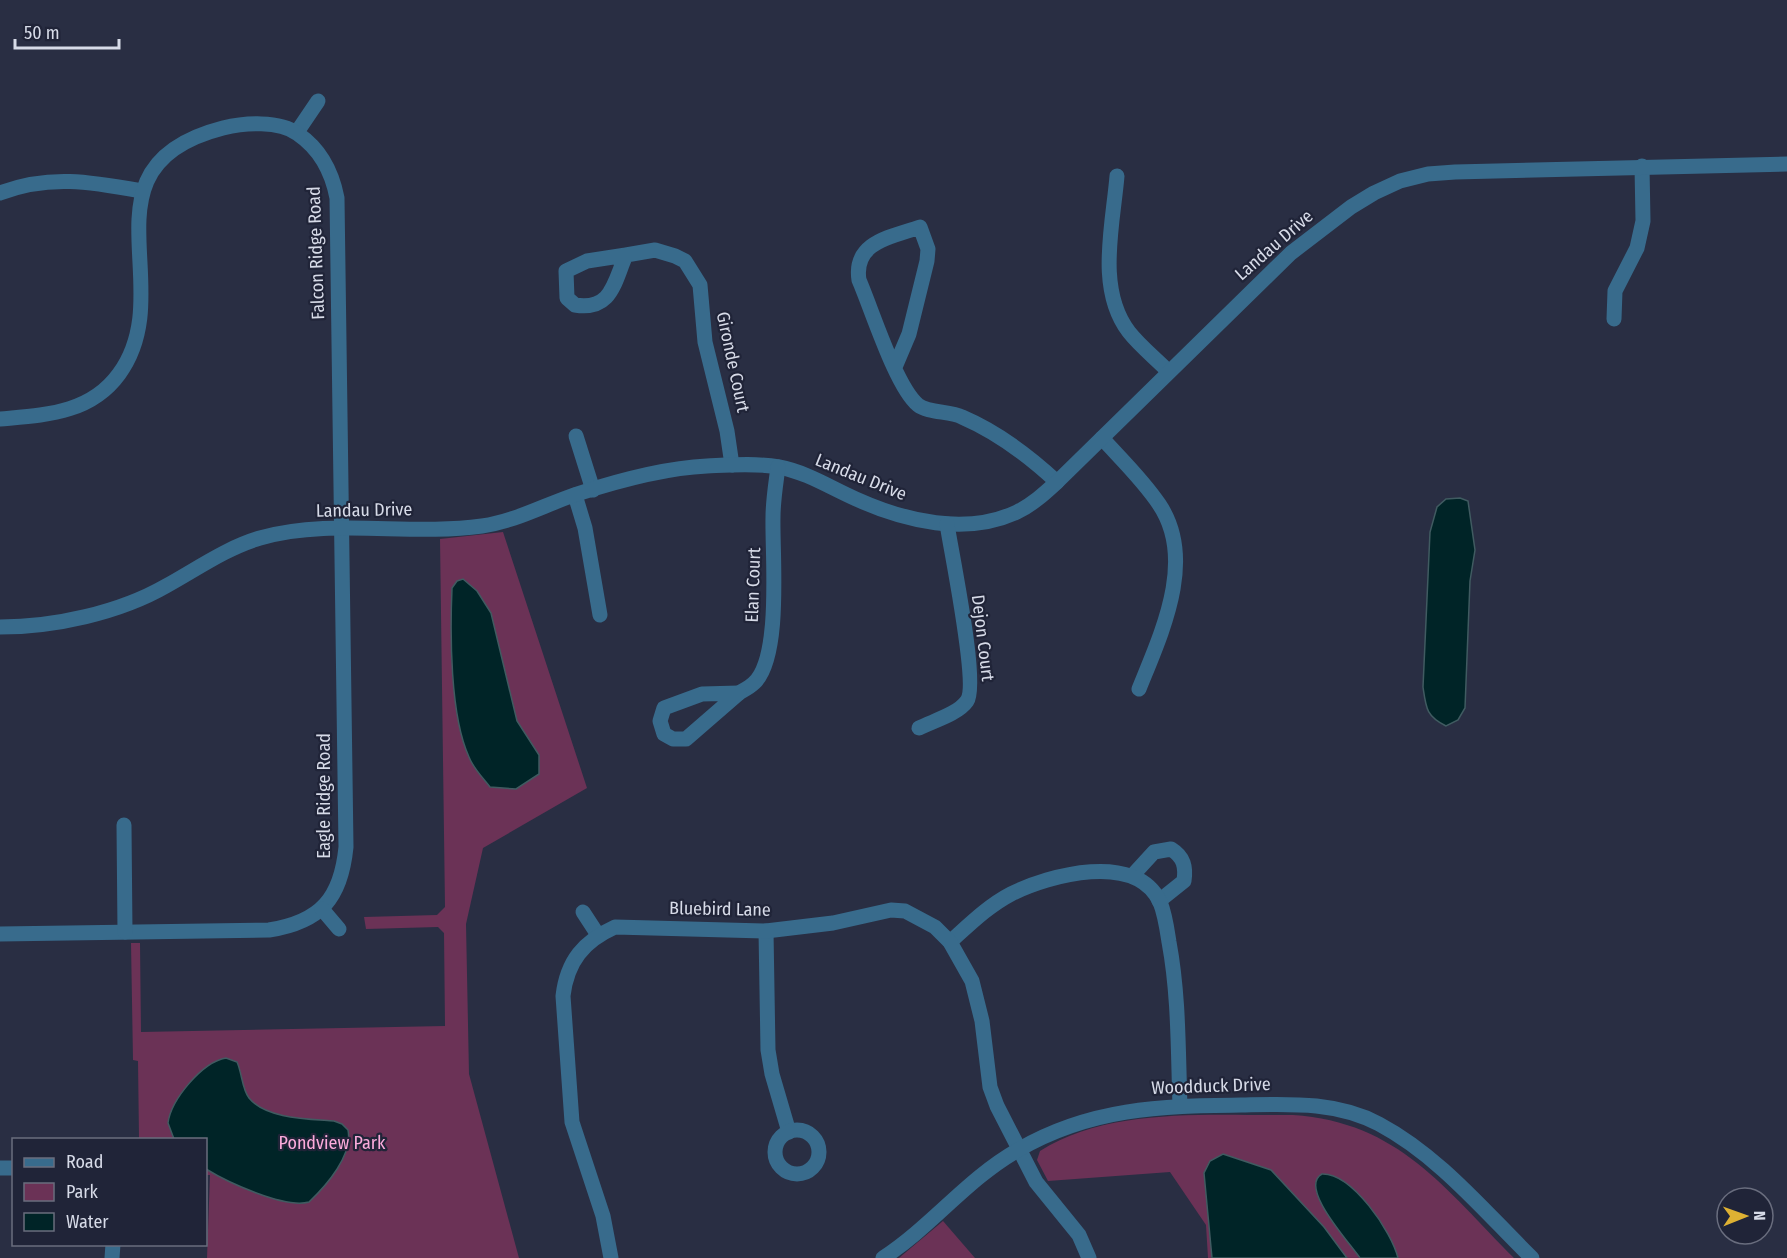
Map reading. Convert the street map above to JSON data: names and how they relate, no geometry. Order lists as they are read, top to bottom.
{
  "streets": {
    "street": [
      "Landau Drive",
      "Falcon Ridge Road",
      "Gironde Court",
      "Elan Court",
      "Dejon Court",
      "Eagle Ridge Road",
      "Bluebird Lane",
      "Woodduck Drive"
    ]
  },
  "crossings": [
    ["Landau Drive", "Falcon Ridge Road"],
    ["Landau Drive", "Gironde Court"],
    ["Landau Drive", "Elan Court"],
    ["Landau Drive", "Dejon Court"],
    ["Landau Drive", "Eagle Ridge Road"],
    ["Falcon Ridge Road", "Eagle Ridge Road"],
    ["Bluebird Lane", "Woodduck Drive"]
  ],
  "parks": ["Pondview Park"],
  "legend": ["Road", "Park", "Water"],
  "scale_bar": "50 m",
  "north": "right"
}
